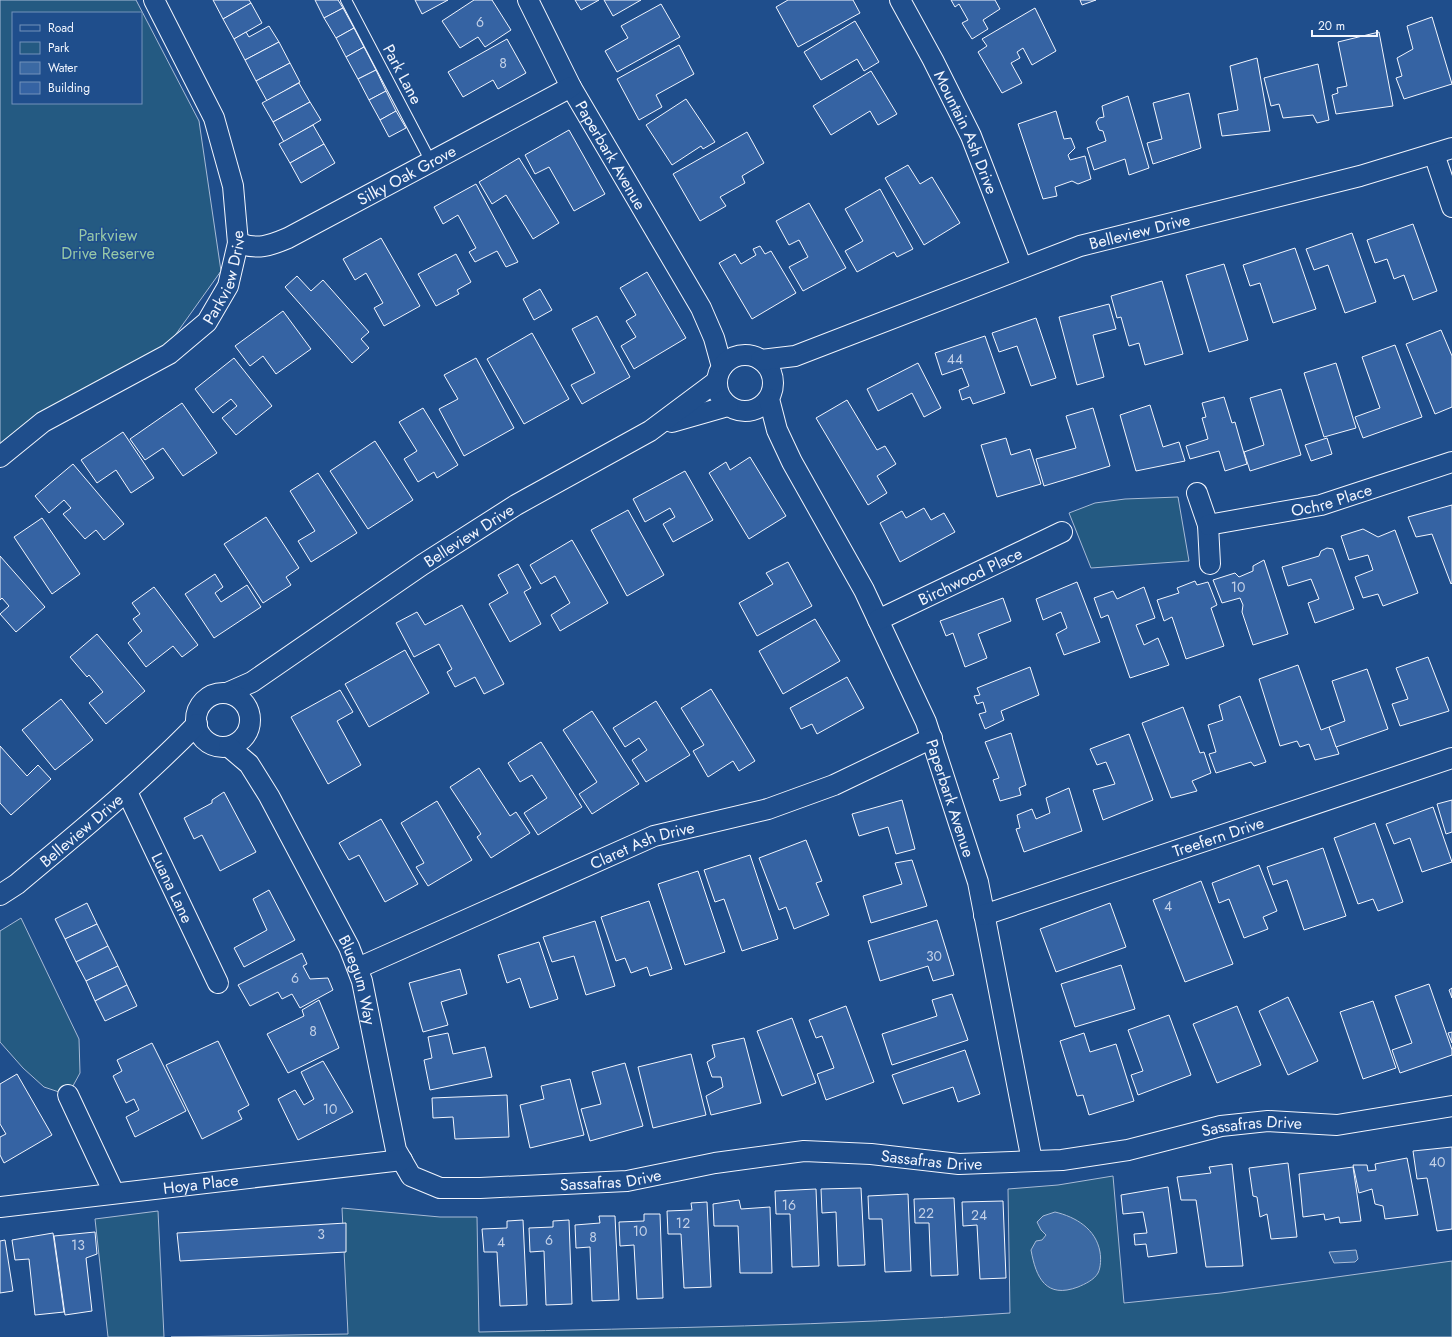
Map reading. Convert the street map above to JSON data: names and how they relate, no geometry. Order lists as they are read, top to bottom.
{
  "streets": {
    "street": [
      "Mountain Ash Drive",
      "Paperbark Avenue",
      "Silky Oak Grove",
      "Belleview Drive",
      "Parkview Drive",
      "Ochre Place",
      "Birchwood Place",
      "Treefern Drive",
      "Claret Ash Drive",
      "Luana Lane",
      "Bluegum Way",
      "Sassafras Drive",
      "Hoya Place"
    ],
    "lane": ["Park Lane"]
  },
  "crossings": [
    ["Park Lane", "Silky Oak Grove"],
    ["Mountain Ash Drive", "Belleview Drive"],
    ["Paperbark Avenue", "Silky Oak Grove"],
    ["Paperbark Avenue", "Belleview Drive"],
    ["Paperbark Avenue", "Birchwood Place"],
    ["Paperbark Avenue", "Treefern Drive"],
    ["Paperbark Avenue", "Claret Ash Drive"],
    ["Paperbark Avenue", "Sassafras Drive"],
    ["Silky Oak Grove", "Parkview Drive"],
    ["Belleview Drive", "Luana Lane"],
    ["Belleview Drive", "Bluegum Way"],
    ["Claret Ash Drive", "Bluegum Way"],
    ["Bluegum Way", "Sassafras Drive"],
    ["Bluegum Way", "Hoya Place"],
    ["Sassafras Drive", "Hoya Place"]
  ],
  "parks": ["Parkview Drive Reserve"],
  "house_numbers": [
    "6",
    "8",
    "44",
    "10",
    "4",
    "30",
    "6",
    "8",
    "10",
    "40",
    "16",
    "22",
    "24",
    "12",
    "10",
    "3",
    "8",
    "6",
    "4",
    "13"
  ],
  "legend": [
    "Road",
    "Park",
    "Water",
    "Building"
  ],
  "scale_bar": "20 m"
}
